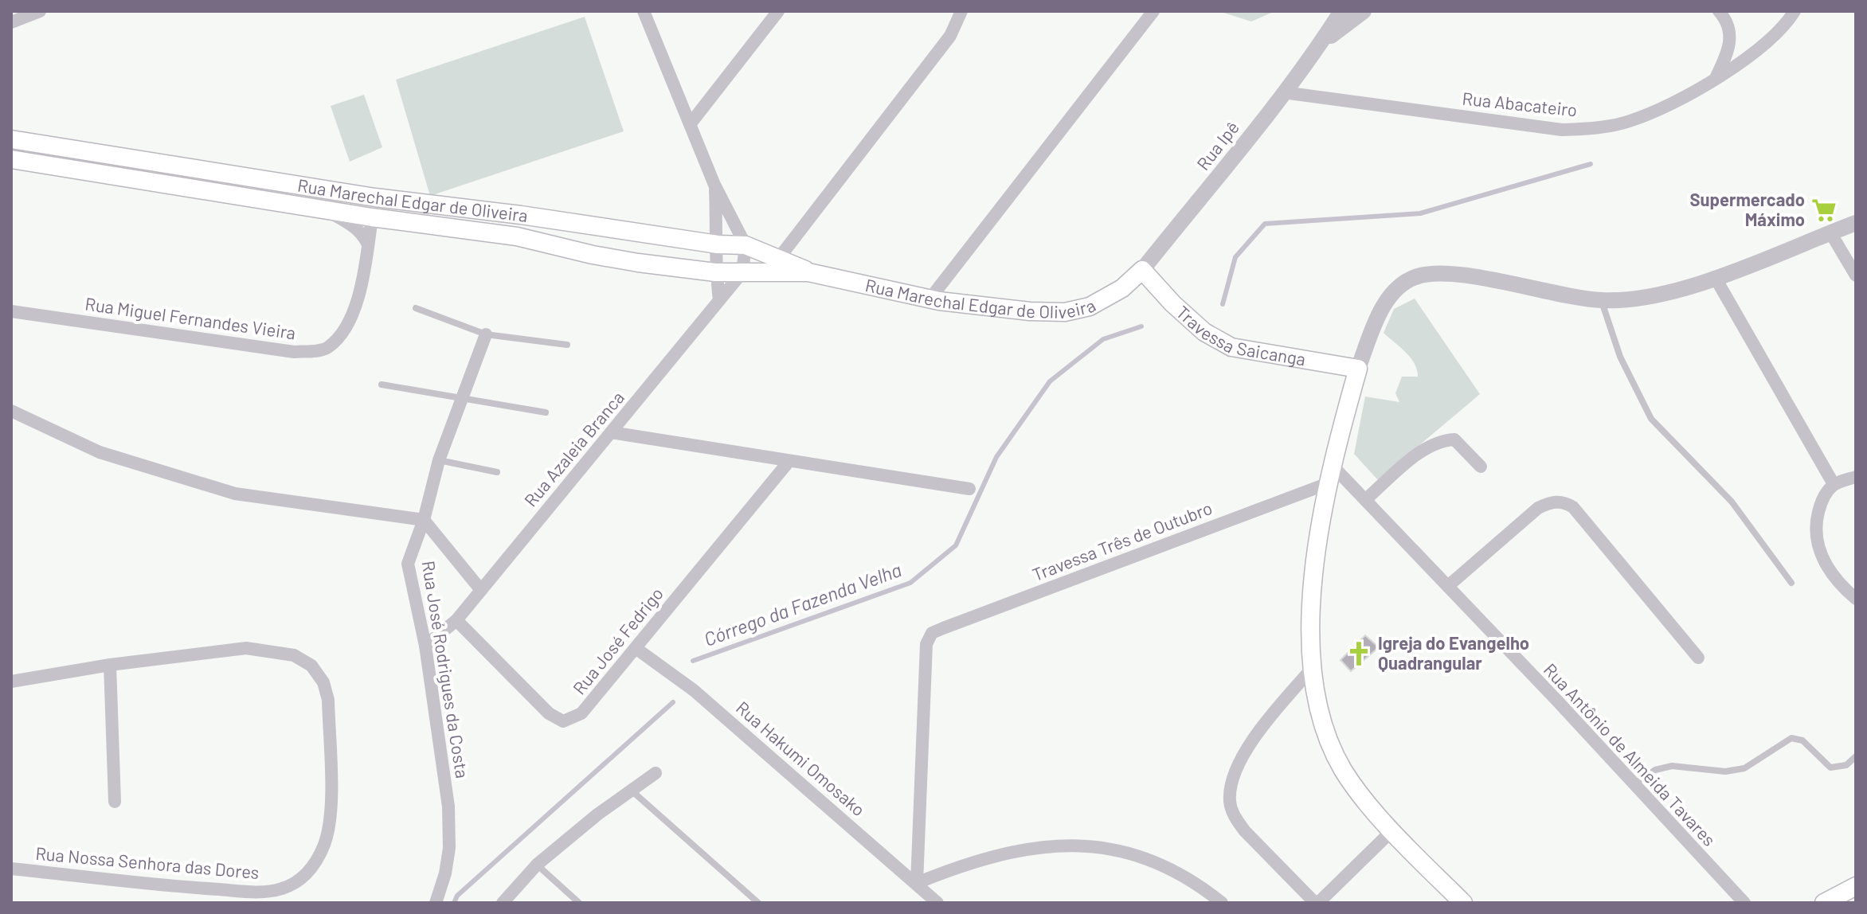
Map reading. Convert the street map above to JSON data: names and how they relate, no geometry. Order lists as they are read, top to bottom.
{
  "streets": {
    "main road": ["Rua Marechal Edgar de Oliveira", "Travessa Saicanga"],
    "street": [
      "Rua Abacateiro",
      "Rua Ipê",
      "Rua Miguel Fernandes Vieira",
      "Rua Azaleia Branca",
      "Travessa Três de Outubro",
      "Rua José Fedrigo",
      "Rua José Rodrigues da Costa",
      "Rua Antônio de Almeida Tavares",
      "Rua Hakumi Omosako",
      "Rua Nossa Senhora das Dores"
    ]
  },
  "crossings": [
    ["Rua Abacateiro", "Rua Ipê"],
    ["Rua Ipê", "Rua Marechal Edgar de Oliveira"],
    ["Rua Ipê", "Travessa Saicanga"],
    ["Rua Marechal Edgar de Oliveira", "Rua Miguel Fernandes Vieira"],
    ["Rua Marechal Edgar de Oliveira", "Travessa Saicanga"],
    ["Rua Marechal Edgar de Oliveira", "Rua Azaleia Branca"],
    ["Rua Azaleia Branca", "Rua José Fedrigo"],
    ["Rua Azaleia Branca", "Rua José Rodrigues da Costa"],
    ["Travessa Três de Outubro", "Rua Hakumi Omosako"],
    ["Rua José Fedrigo", "Rua Hakumi Omosako"]
  ],
  "water": ["Córrego da Fazenda Velha"],
  "places": {
    "supermarket": ["Supermercado Máximo"],
    "church": ["Igreja do Evangelho Quadrangular"]
  }
}
